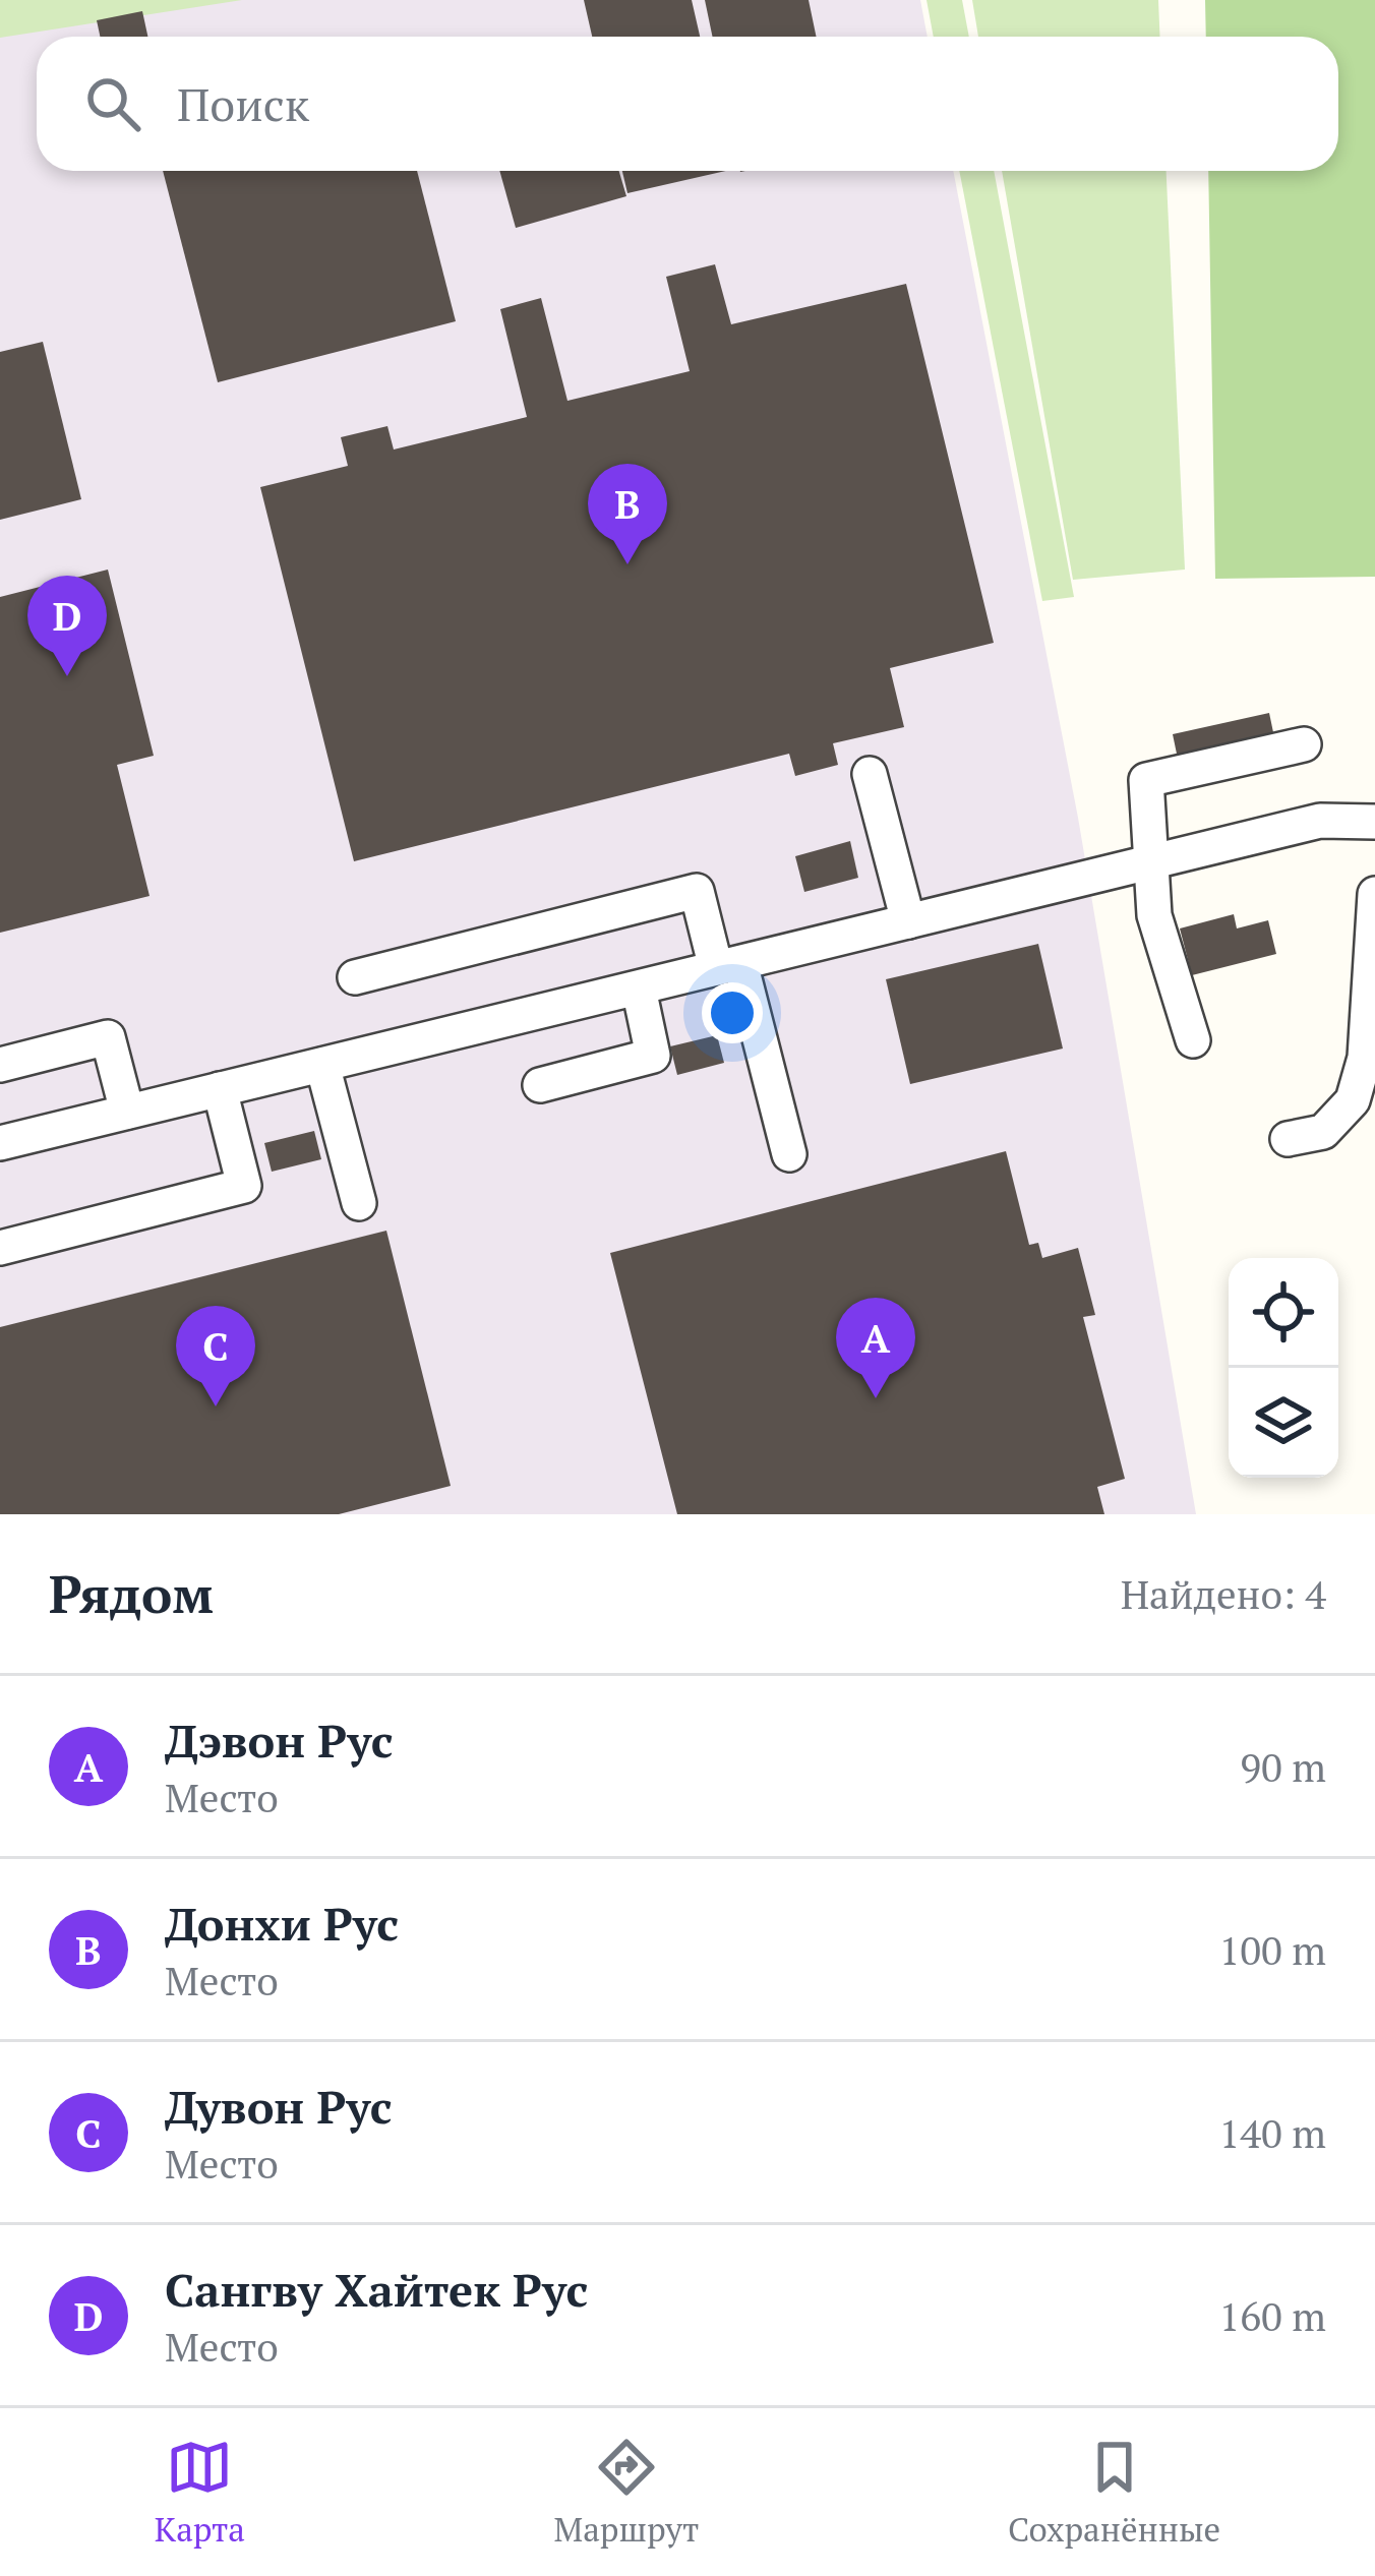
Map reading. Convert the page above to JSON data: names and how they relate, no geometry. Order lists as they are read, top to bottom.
{
  "page": {
    "search": "Поиск",
    "pins": [
      "B",
      "D",
      "A",
      "C"
    ],
    "heading": ["Рядом", "Найдено: 4"],
    "list": [
      {
        "mark": "A",
        "name": "Дэвон Рус",
        "note": "Место",
        "value": "90 m"
      },
      {
        "mark": "B",
        "name": "Донхи Рус",
        "note": "Место",
        "value": "100 m"
      },
      {
        "mark": "C",
        "name": "Дувон Рус",
        "note": "Место",
        "value": "140 m"
      },
      {
        "mark": "D",
        "name": "Сангву Хайтек Рус",
        "note": "Место",
        "value": "160 m"
      }
    ],
    "nav": ["Карта", "Маршрут", "Сохранённые"]
  }
}
